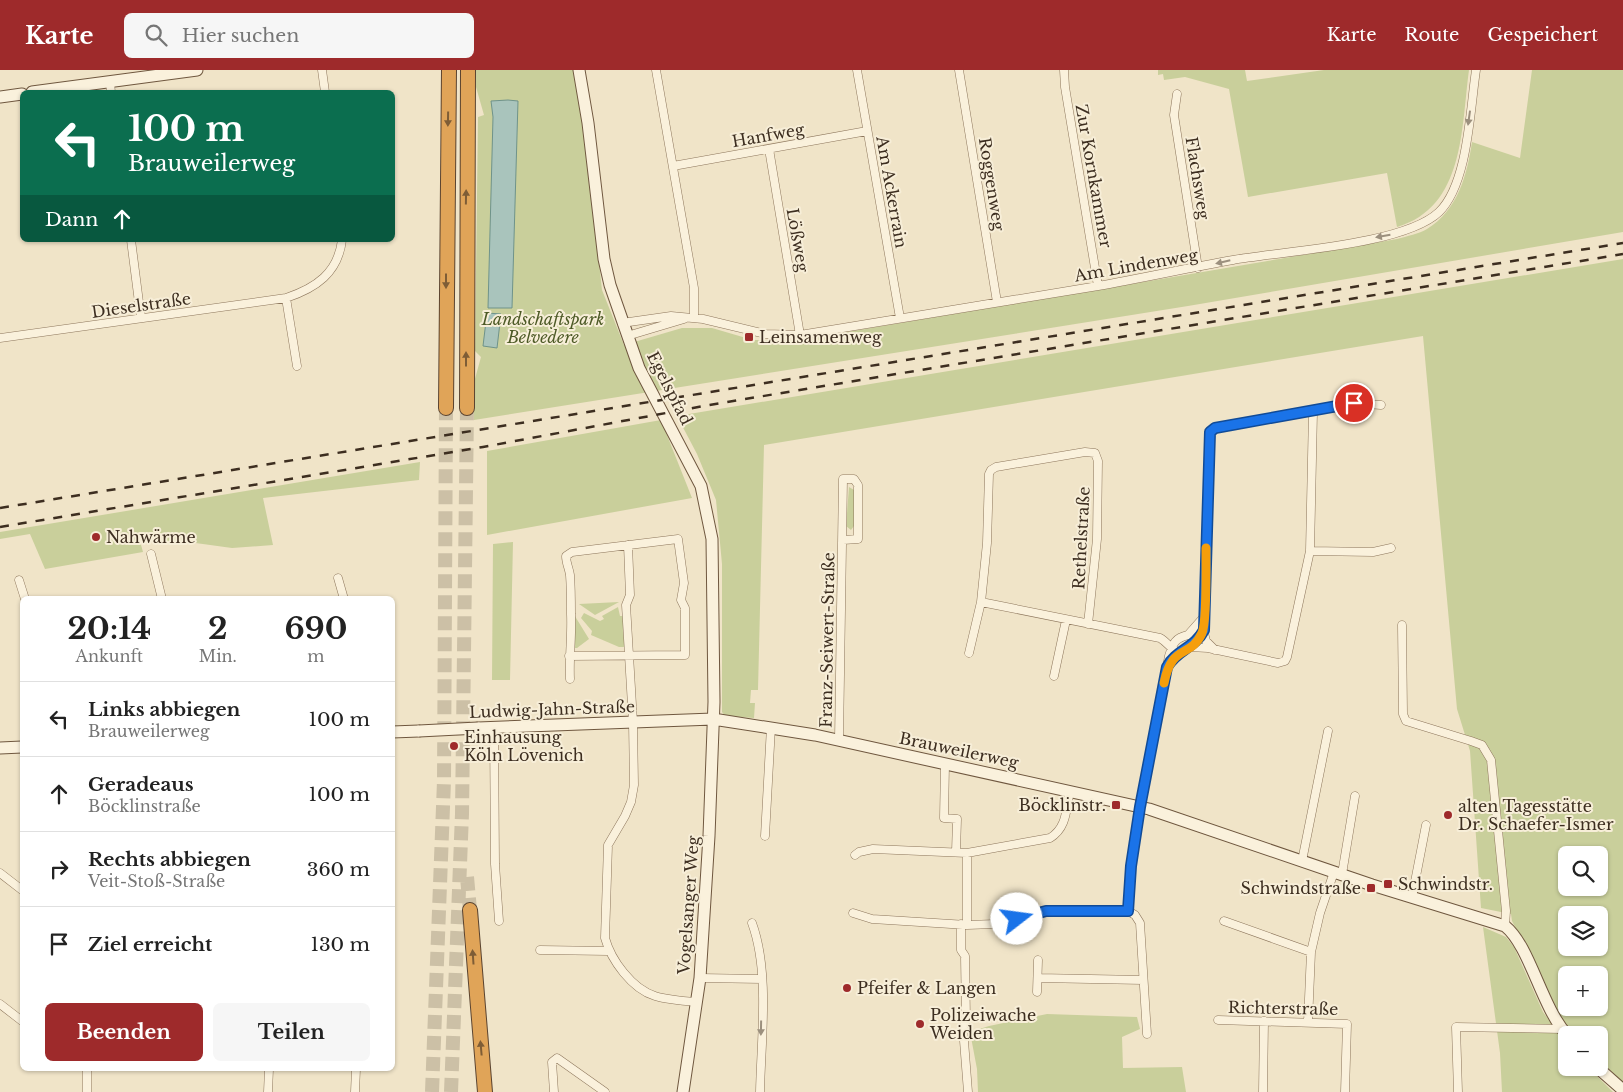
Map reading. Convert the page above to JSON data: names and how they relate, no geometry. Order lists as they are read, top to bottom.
{
  "streets": {
    "street": [
      "Hanfweg",
      "Zur Kornkammer",
      "Flachsweg",
      "Roggenweg",
      "Am Ackerrain",
      "Lößweg",
      "Am Lindenweg",
      "Dieselstraße",
      "Egelspfad",
      "Rethelstraße",
      "Franz-Seiwert-Straße",
      "Ludwig-Jahn-Straße",
      "Brauweilerweg",
      "Vogelsanger Weg",
      "Richterstraße"
    ]
  },
  "crossings": [
    ["Hanfweg", "Am Ackerrain"],
    ["Hanfweg", "Lößweg"],
    ["Zur Kornkammer", "Am Lindenweg"],
    ["Flachsweg", "Am Lindenweg"],
    ["Roggenweg", "Am Lindenweg"],
    ["Am Ackerrain", "Am Lindenweg"],
    ["Lößweg", "Am Lindenweg"],
    ["Am Lindenweg", "Egelspfad"],
    ["Egelspfad", "Ludwig-Jahn-Straße"],
    ["Egelspfad", "Brauweilerweg"],
    ["Egelspfad", "Vogelsanger Weg"],
    ["Franz-Seiwert-Straße", "Brauweilerweg"],
    ["Ludwig-Jahn-Straße", "Brauweilerweg"],
    ["Ludwig-Jahn-Straße", "Vogelsanger Weg"],
    ["Brauweilerweg", "Vogelsanger Weg"]
  ],
  "parks": ["Landschaftspark Belvedere"],
  "places": {
    "transit": [
      "Leinsamenweg",
      "Böcklinstr.",
      "Schwindstr.",
      "Schwindstraße"
    ],
    "other": [
      "Nahwärme",
      "Einhausung Köln Lövenich",
      "alten Tagesstätte Dr. Schaefer-Ismer",
      "Pfeifer & Langen",
      "Polizeiwache Weiden"
    ]
  },
  "page": {
    "header": "Karte",
    "search": "Hier suchen",
    "nav": ["Karte", "Route", "Gespeichert"],
    "turn": ["100 m", "Brauweilerweg"],
    "then": "Dann",
    "eta": [
      "20:14",
      "Ankunft",
      "2",
      "Min.",
      "690",
      "m"
    ],
    "list": [
      {
        "name": "Links abbiegen",
        "note": "Brauweilerweg",
        "value": "100 m"
      },
      {
        "name": "Geradeaus",
        "note": "Böcklinstraße",
        "value": "100 m"
      },
      {
        "name": "Rechts abbiegen",
        "note": "Veit-Stoß-Straße",
        "value": "360 m"
      },
      {
        "name": "Ziel erreicht",
        "value": "130 m"
      }
    ],
    "map_buttons": ["+", "−"],
    "buttons": ["Beenden", "Teilen"]
  }
}
